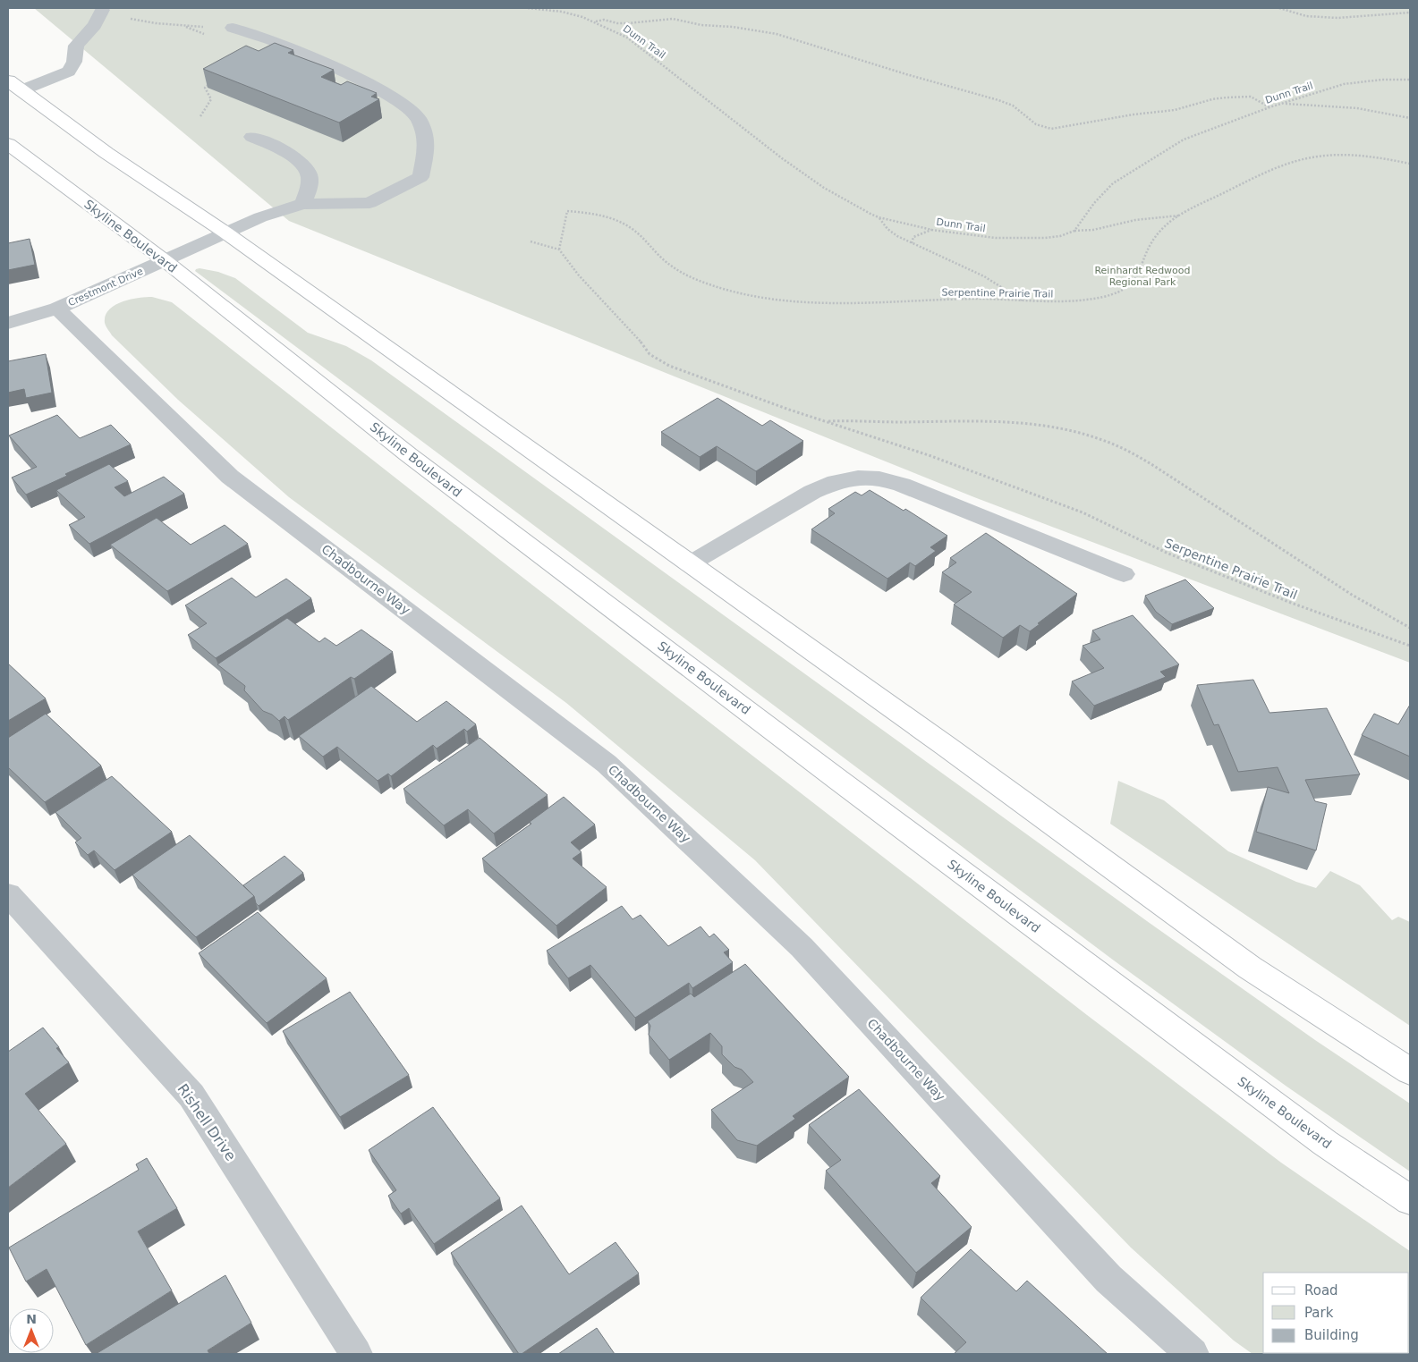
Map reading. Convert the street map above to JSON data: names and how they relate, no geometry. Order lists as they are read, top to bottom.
{
  "streets": {
    "main road": ["Skyline Boulevard"],
    "street": ["Crestmont Drive", "Chadbourne Way", "Rishell Drive"],
    "path": ["Dunn Trail", "Serpentine Prairie Trail"]
  },
  "crossings": [
    ["Skyline Boulevard", "Crestmont Drive"],
    ["Crestmont Drive", "Chadbourne Way"]
  ],
  "parks": ["Reinhardt Redwood Regional Park"],
  "legend": ["Road", "Park", "Building"],
  "north": "top"
}
